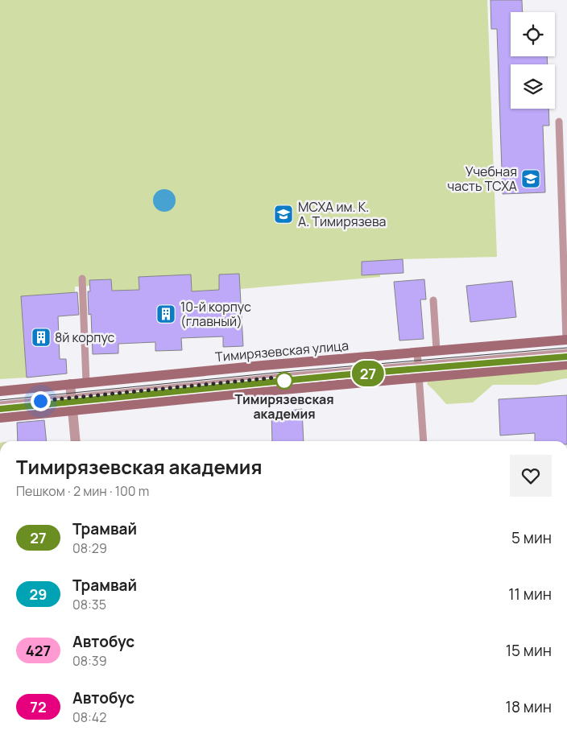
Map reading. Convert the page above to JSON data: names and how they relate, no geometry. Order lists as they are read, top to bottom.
{
  "streets": {
    "main road": ["Тимирязевская улица"]
  },
  "places": {
    "school or university": ["Учебная часть ТСХА", "МСХА им. К. А. Тимирязева"],
    "building": ["10-й корпус (главный)", "8й корпус"],
    "other": ["Тимирязевская академия"]
  },
  "lines": ["tram line 27"],
  "page": {
    "on_map": "27",
    "heading": ["Тимирязевская академия", "Пешком · 2 мин · 100 m"],
    "list": [
      {
        "mark": "27",
        "name": "Трамвай",
        "note": "08:29",
        "value": "5 мин"
      },
      {
        "mark": "29",
        "name": "Трамвай",
        "note": "08:35",
        "value": "11 мин"
      },
      {
        "mark": "427",
        "name": "Автобус",
        "note": "08:39",
        "value": "15 мин"
      },
      {
        "mark": "72",
        "name": "Автобус",
        "note": "08:42",
        "value": "18 мин"
      }
    ]
  }
}
